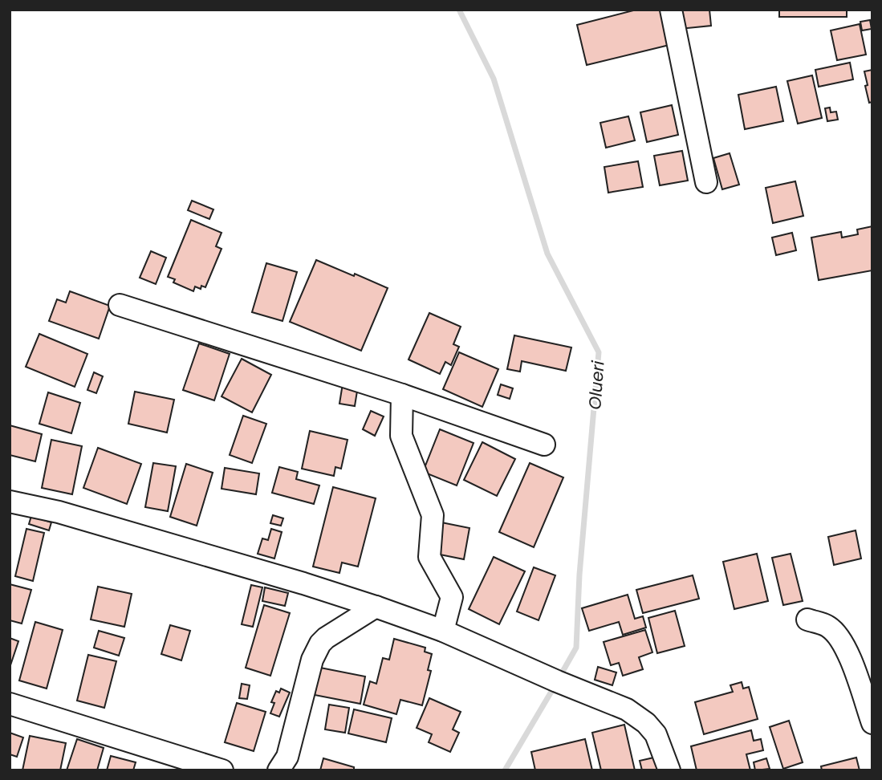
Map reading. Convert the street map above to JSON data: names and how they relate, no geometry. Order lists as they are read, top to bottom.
{
  "water": ["Olueri"]
}
